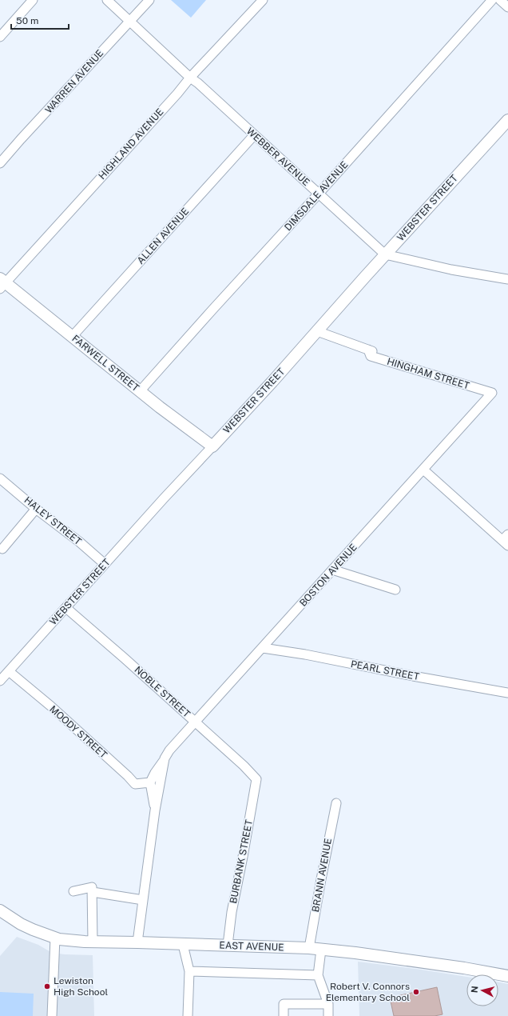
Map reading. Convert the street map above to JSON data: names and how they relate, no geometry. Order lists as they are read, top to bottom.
{
  "streets": {
    "main road": ["WEBSTER STREET", "FARWELL STREET", "EAST AVENUE"],
    "street": [
      "WARREN AVENUE",
      "HIGHLAND AVENUE",
      "WEBBER AVENUE",
      "DIMSDALE AVENUE",
      "ALLEN AVENUE",
      "HINGHAM STREET",
      "HALEY STREET",
      "BOSTON AVENUE",
      "PEARL STREET",
      "NOBLE STREET",
      "MOODY STREET",
      "BURBANK STREET",
      "BRANN AVENUE"
    ]
  },
  "crossings": [
    ["WARREN AVENUE", "WEBBER AVENUE"],
    ["HIGHLAND AVENUE", "WEBBER AVENUE"],
    ["HIGHLAND AVENUE", "FARWELL STREET"],
    ["WEBBER AVENUE", "DIMSDALE AVENUE"],
    ["WEBBER AVENUE", "WEBSTER STREET"],
    ["WEBBER AVENUE", "ALLEN AVENUE"],
    ["DIMSDALE AVENUE", "FARWELL STREET"],
    ["WEBSTER STREET", "FARWELL STREET"],
    ["WEBSTER STREET", "HALEY STREET"],
    ["WEBSTER STREET", "NOBLE STREET"],
    ["WEBSTER STREET", "MOODY STREET"],
    ["ALLEN AVENUE", "FARWELL STREET"],
    ["HINGHAM STREET", "BOSTON AVENUE"],
    ["BOSTON AVENUE", "PEARL STREET"],
    ["BOSTON AVENUE", "NOBLE STREET"],
    ["BOSTON AVENUE", "MOODY STREET"],
    ["BOSTON AVENUE", "EAST AVENUE"],
    ["NOBLE STREET", "BURBANK STREET"],
    ["BURBANK STREET", "EAST AVENUE"],
    ["BRANN AVENUE", "EAST AVENUE"]
  ],
  "places": ["Lewiston High School", "Robert V. Connors Elementary School"],
  "scale_bar": "50 m",
  "north": "left"
}
